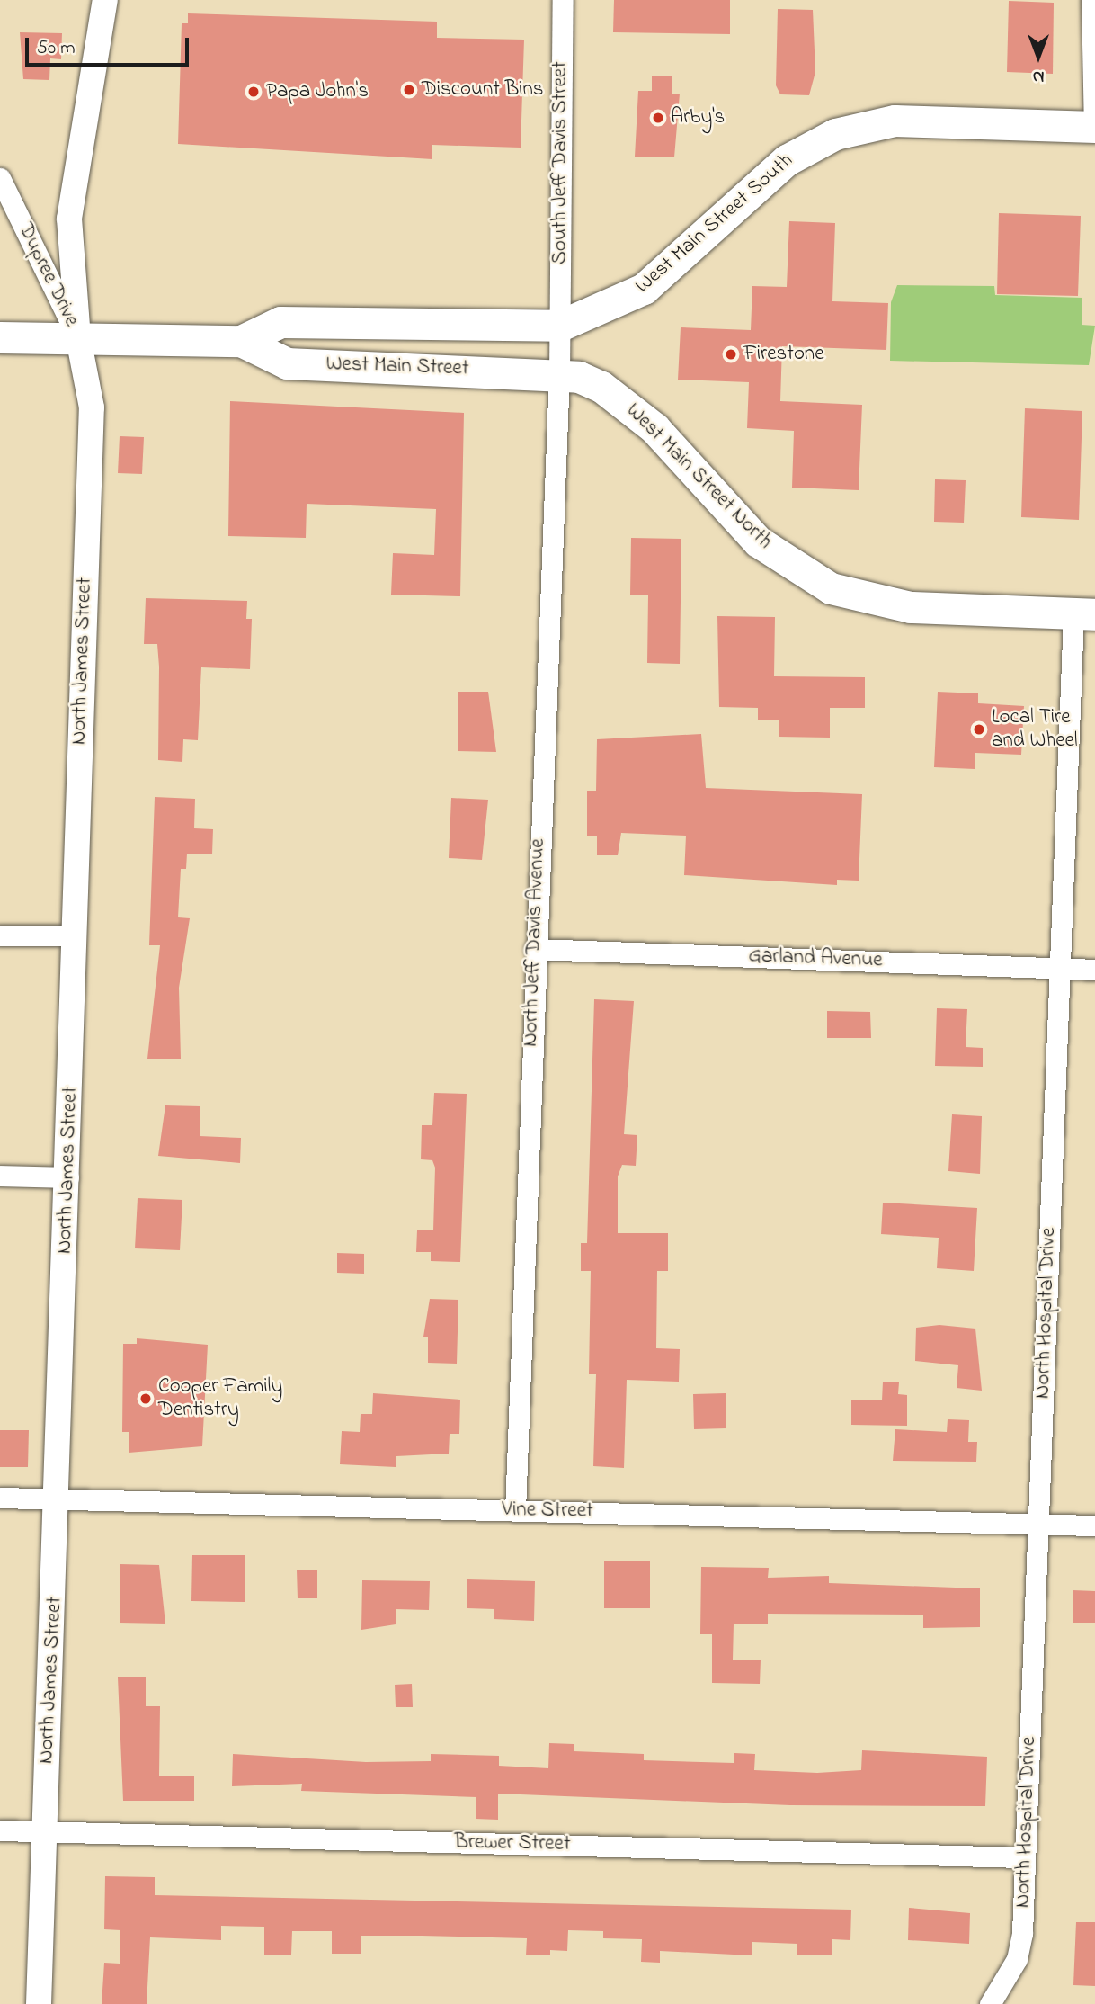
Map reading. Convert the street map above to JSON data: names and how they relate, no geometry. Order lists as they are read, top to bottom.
{
  "streets": {
    "main road": ["West Main Street South", "West Main Street", "West Main Street North"],
    "street": [
      "South Jeff Davis Street",
      "Dupree Drive",
      "North James Street",
      "North Jeff Davis Avenue",
      "Garland Avenue",
      "North Hospital Drive",
      "Vine Street",
      "Brewer Street"
    ]
  },
  "crossings": [
    ["South Jeff Davis Street", "West Main Street South"],
    ["South Jeff Davis Street", "West Main Street"],
    ["South Jeff Davis Street", "West Main Street North"],
    ["South Jeff Davis Street", "North Jeff Davis Avenue"],
    ["West Main Street South", "West Main Street"],
    ["Dupree Drive", "West Main Street"],
    ["Dupree Drive", "North James Street"],
    ["West Main Street", "West Main Street North"],
    ["West Main Street", "North James Street"],
    ["West Main Street", "North Jeff Davis Avenue"],
    ["West Main Street North", "North Jeff Davis Avenue"],
    ["West Main Street North", "North Hospital Drive"],
    ["North James Street", "Vine Street"],
    ["North James Street", "Brewer Street"],
    ["North Jeff Davis Avenue", "Garland Avenue"],
    ["North Jeff Davis Avenue", "Vine Street"],
    ["Garland Avenue", "North Hospital Drive"],
    ["North Hospital Drive", "Vine Street"],
    ["North Hospital Drive", "Brewer Street"]
  ],
  "places": [
    "Discount Bins",
    "Papa John's",
    "Arby's",
    "Firestone",
    "Local Tire and Wheel",
    "Cooper Family Dentistry"
  ],
  "scale_bar": "50 m",
  "north": "bottom"
}
